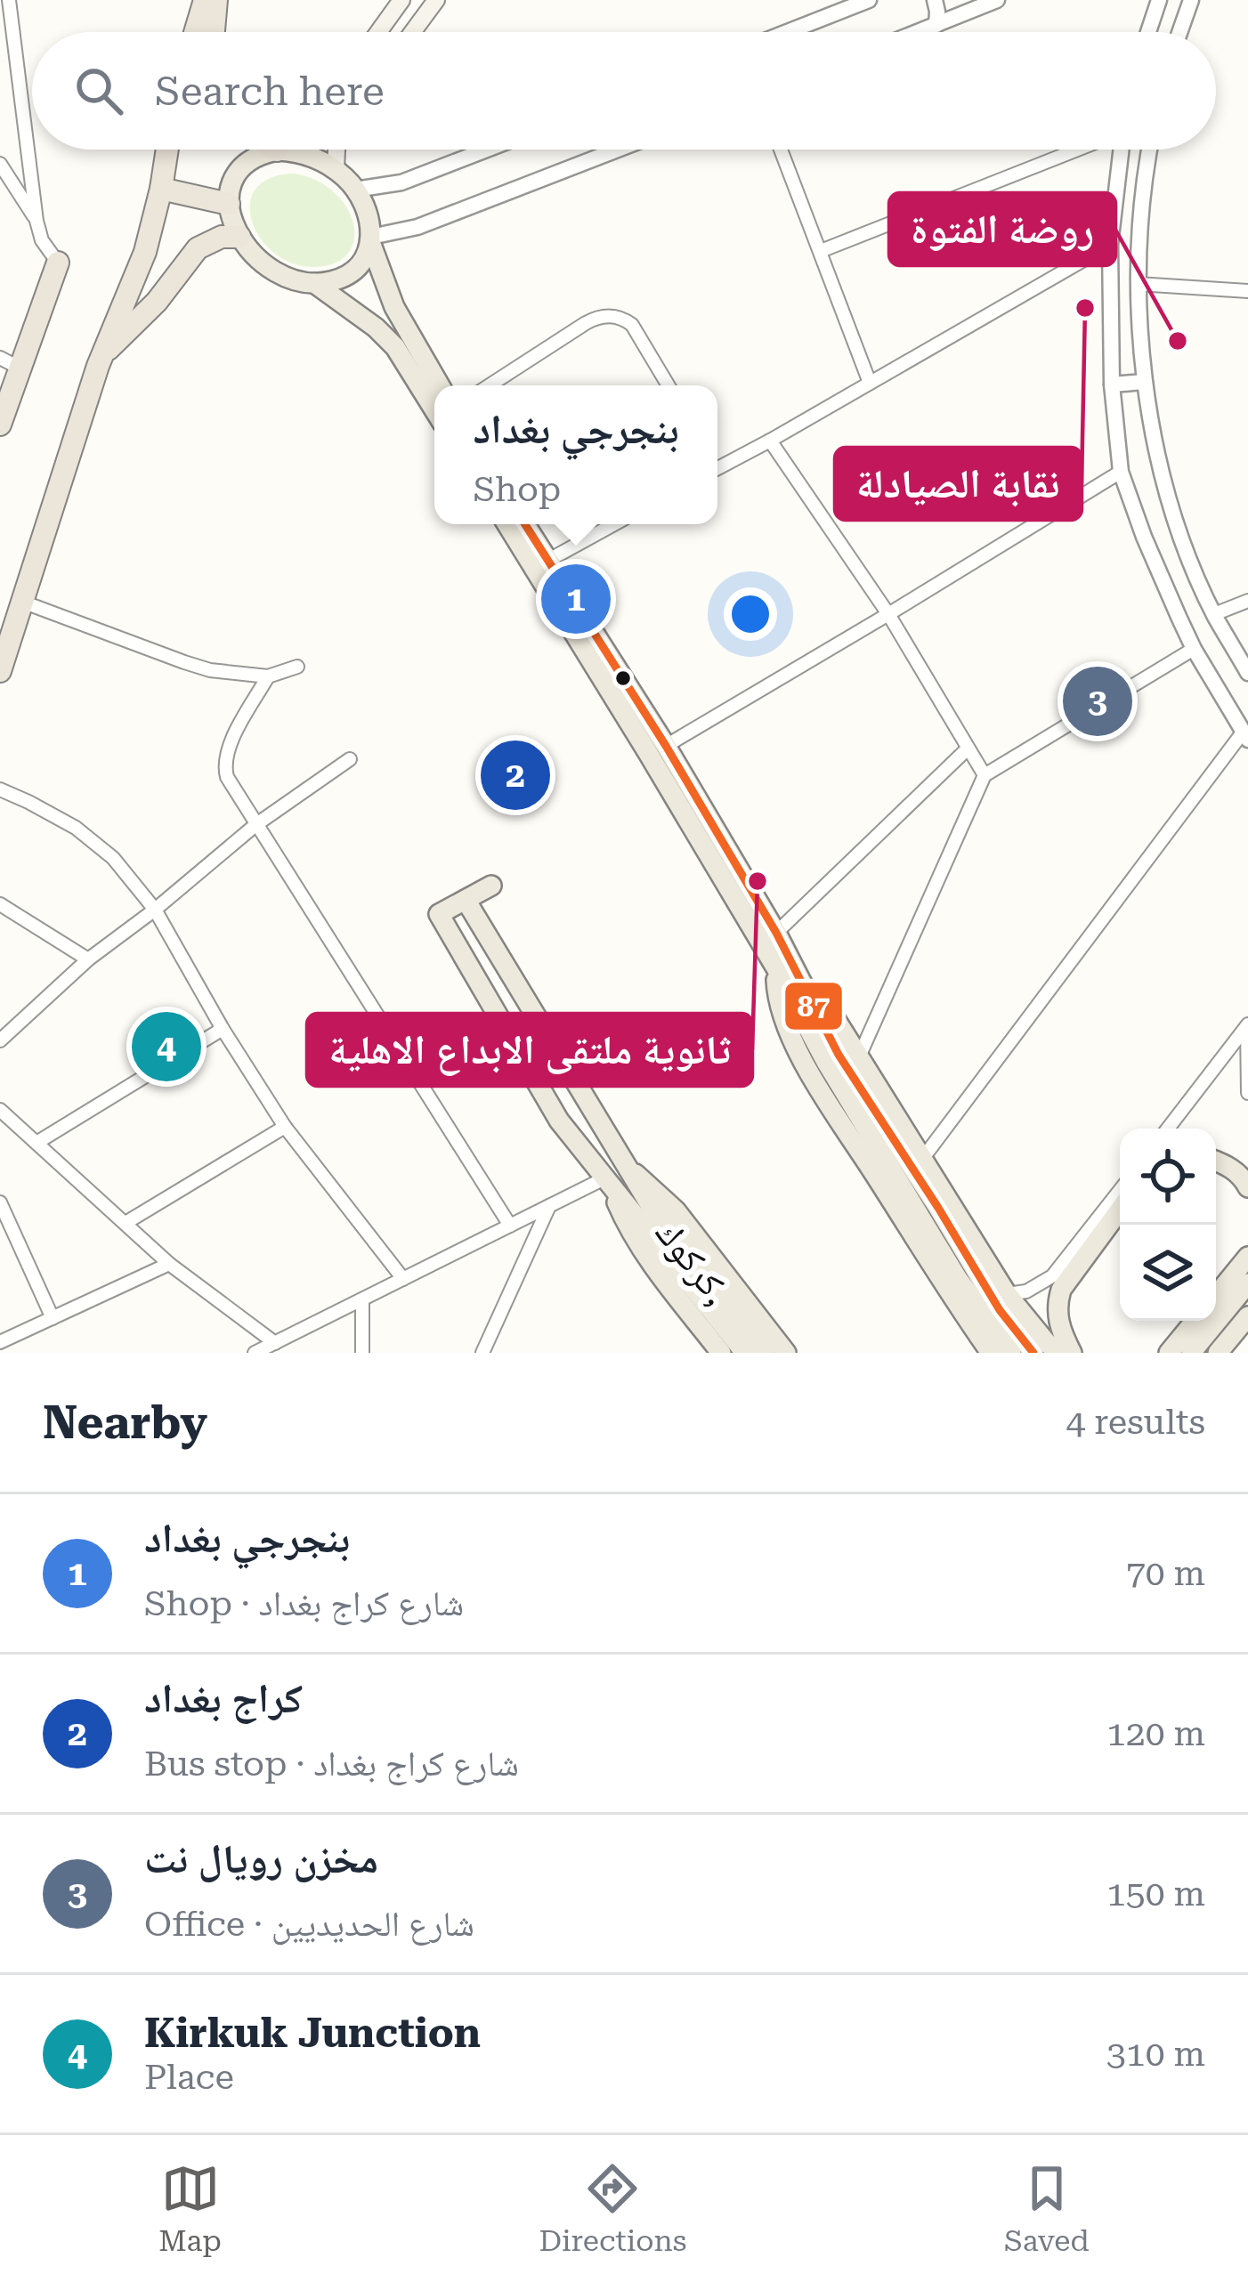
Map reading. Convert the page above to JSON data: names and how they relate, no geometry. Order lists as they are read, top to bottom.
{
  "streets": {
    "main road": ["كركوك,"]
  },
  "places": ["نقابة الصيادلة", "روضة الفتوة", "ثانوية ملتقى الابداع الاهلية"],
  "lines": ["transit line 87"],
  "page": {
    "search": "Search here",
    "popup": ["بنجرجي بغداد", "Shop"],
    "pins": [
      "1",
      "3",
      "2",
      "4"
    ],
    "heading": ["Nearby", "4 results"],
    "list": [
      {
        "mark": "1",
        "name": "بنجرجي بغداد",
        "note": "Shop · شارع كراج بغداد",
        "value": "70 m"
      },
      {
        "mark": "2",
        "name": "كراج بغداد",
        "note": "Bus stop · شارع كراج بغداد",
        "value": "120 m"
      },
      {
        "mark": "3",
        "name": "مخزن رويال نت",
        "note": "Office · شارع الحديديين",
        "value": "150 m"
      },
      {
        "mark": "4",
        "name": "Kirkuk Junction",
        "note": "Place",
        "value": "310 m"
      }
    ],
    "nav": ["Map", "Directions", "Saved"]
  }
}
